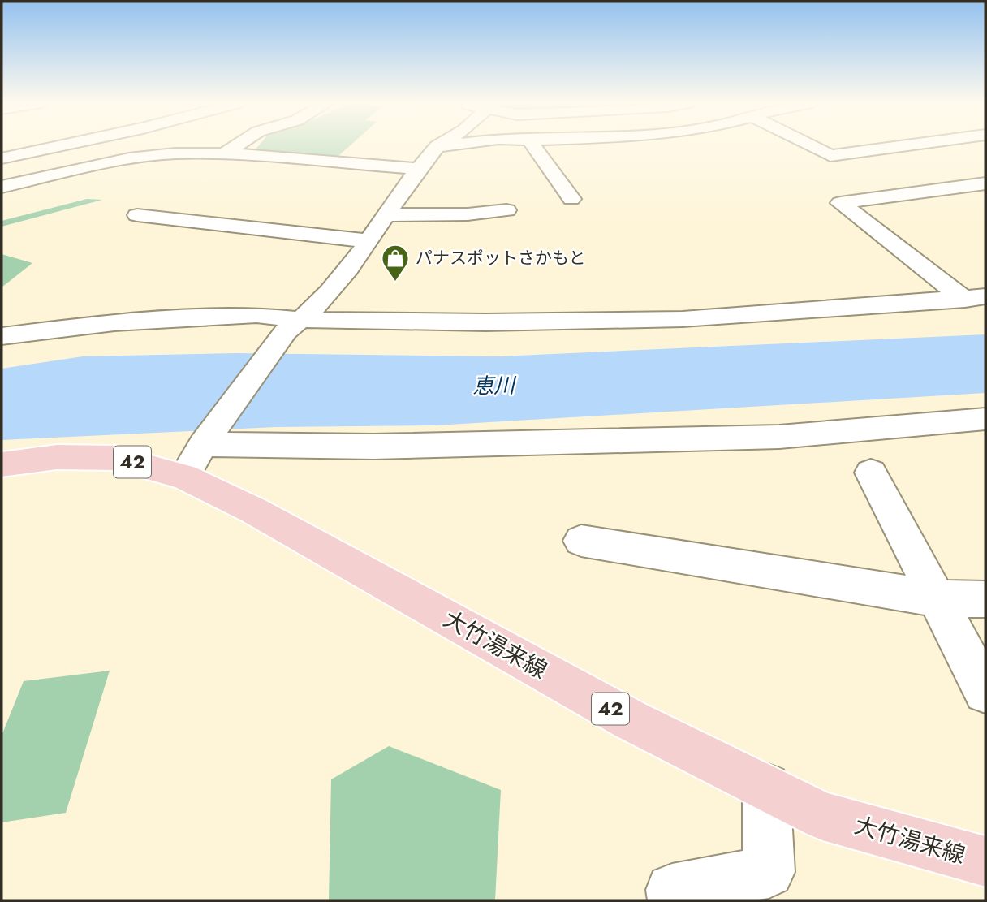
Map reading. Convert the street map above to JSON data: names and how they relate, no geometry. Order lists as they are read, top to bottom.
{
  "streets": {
    "main road": ["42", "大竹湯来線"]
  },
  "water": ["恵川"],
  "places": {
    "shop": ["パナスポットさかもと"]
  }
}
